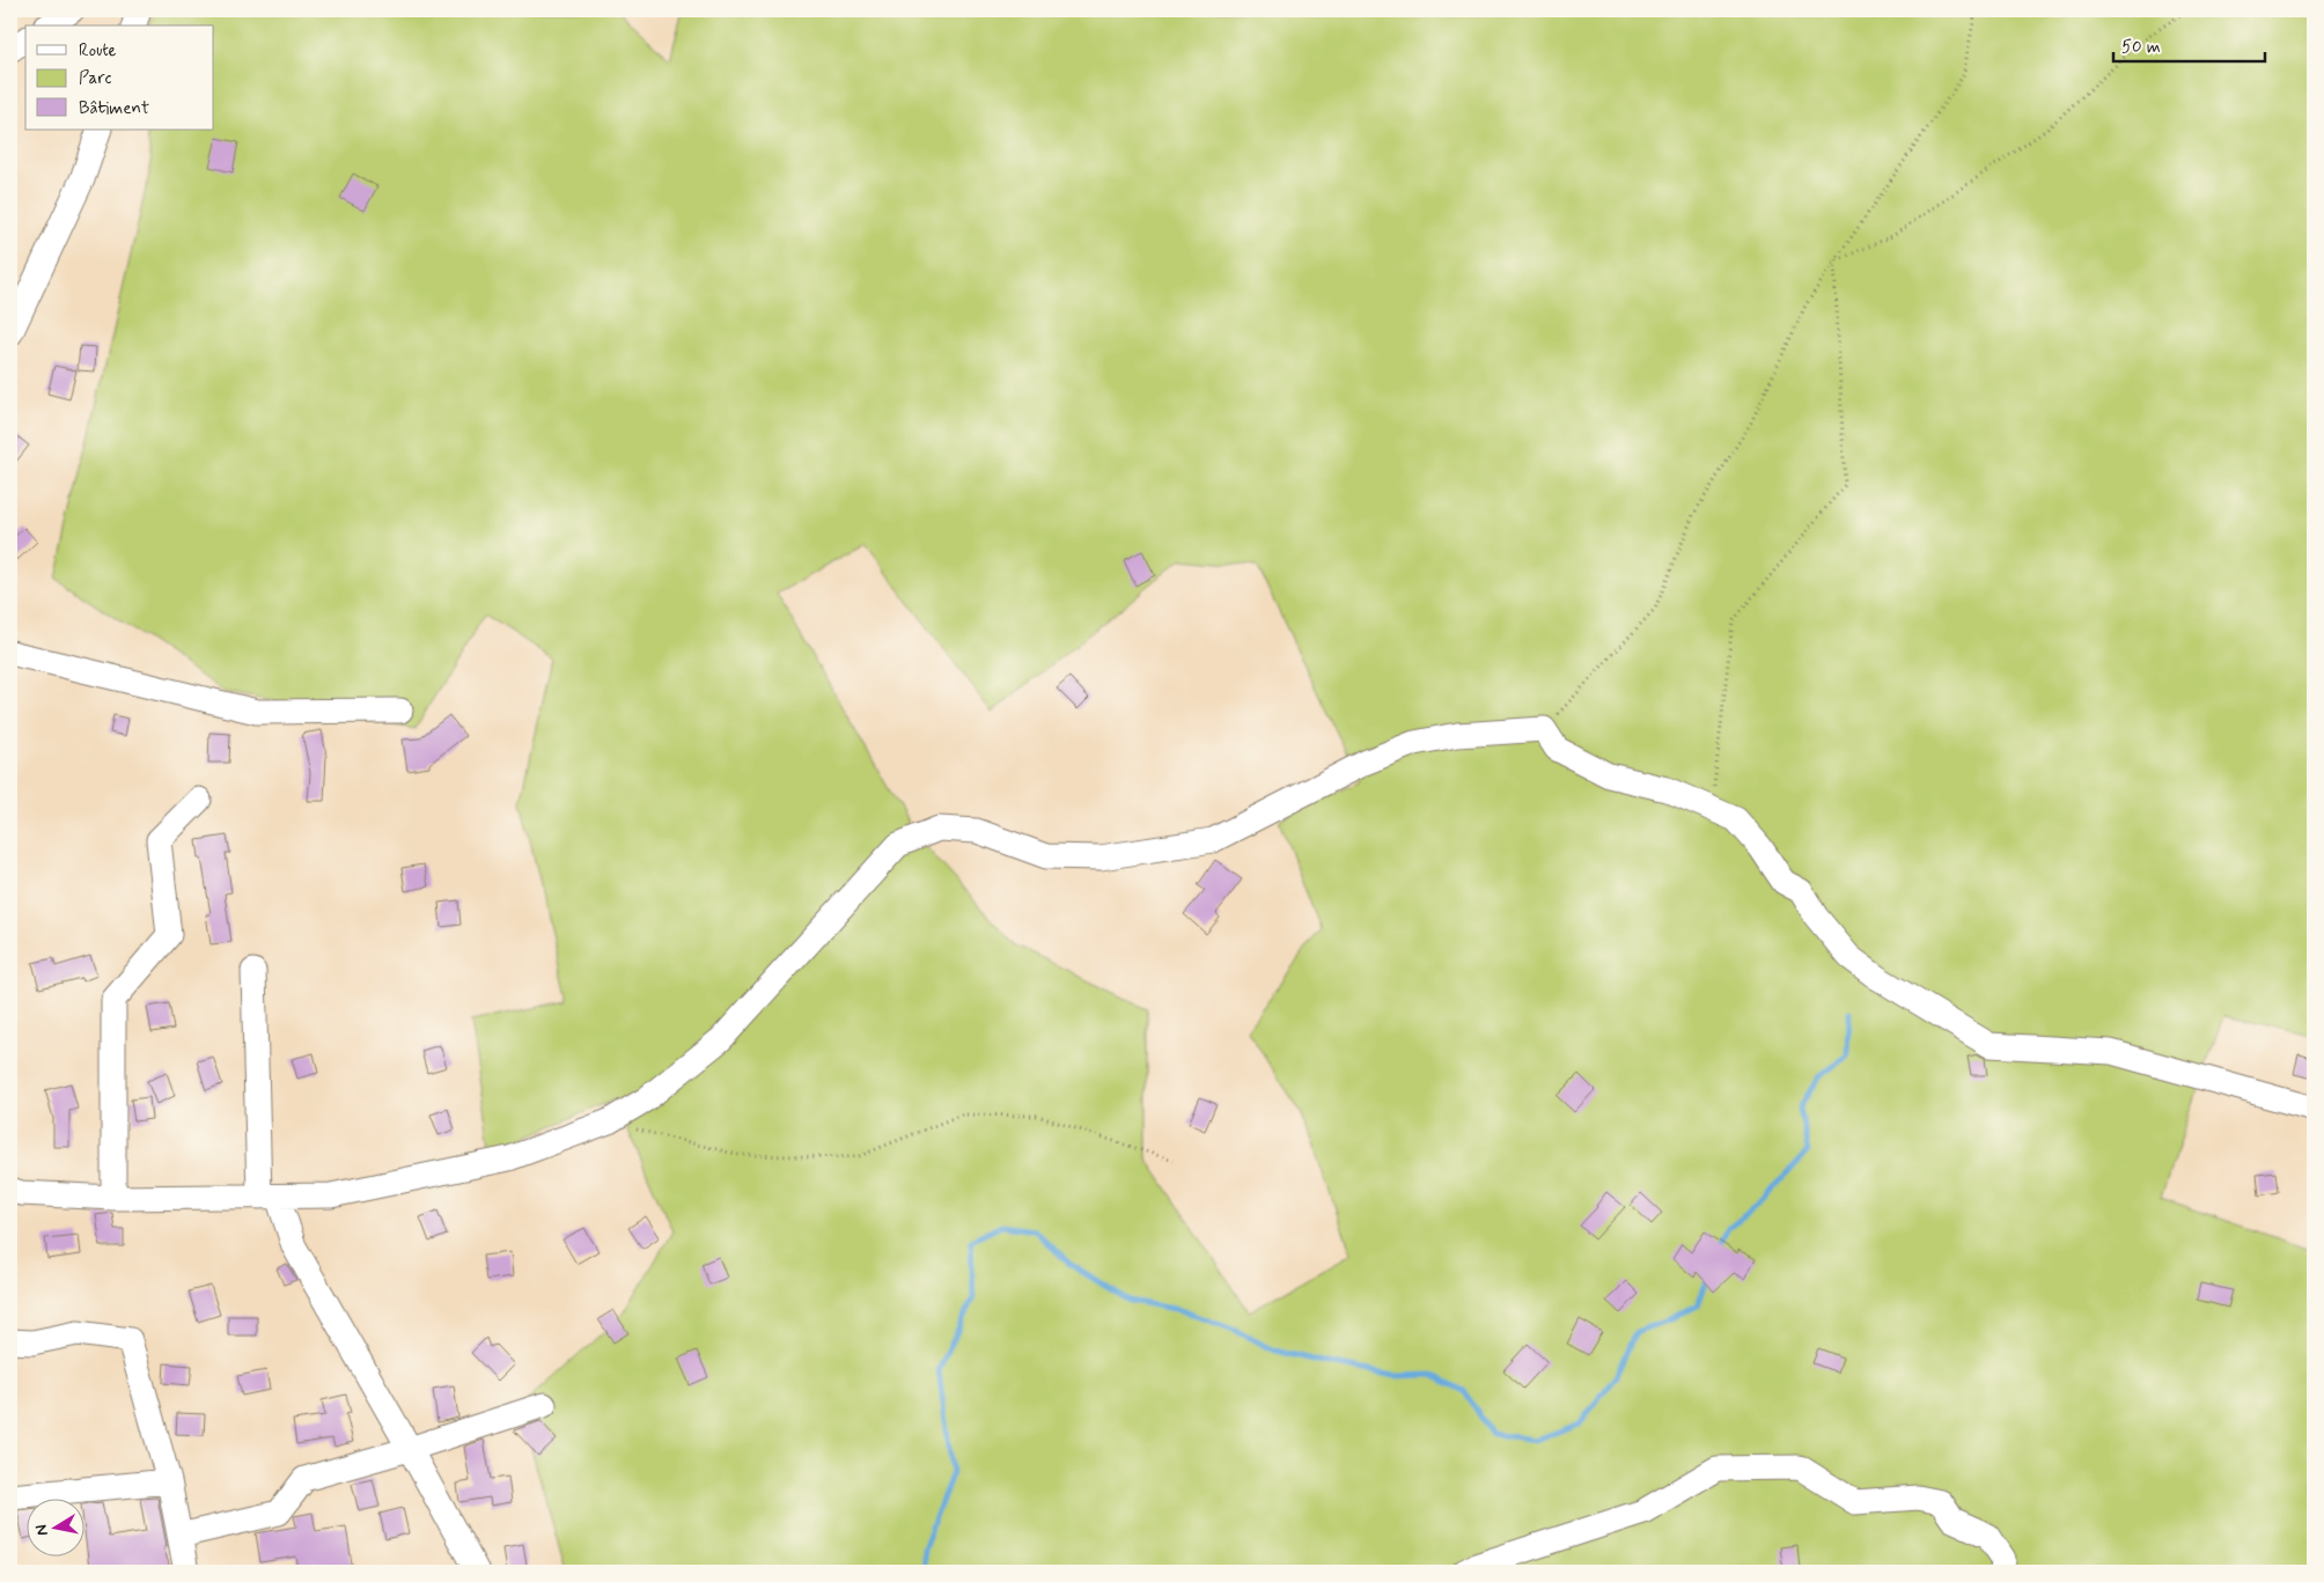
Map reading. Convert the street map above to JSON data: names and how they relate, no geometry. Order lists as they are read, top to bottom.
{
  "legend": ["Route", "Parc", "Bâtiment"],
  "scale_bar": "50 m",
  "north": "left"
}
